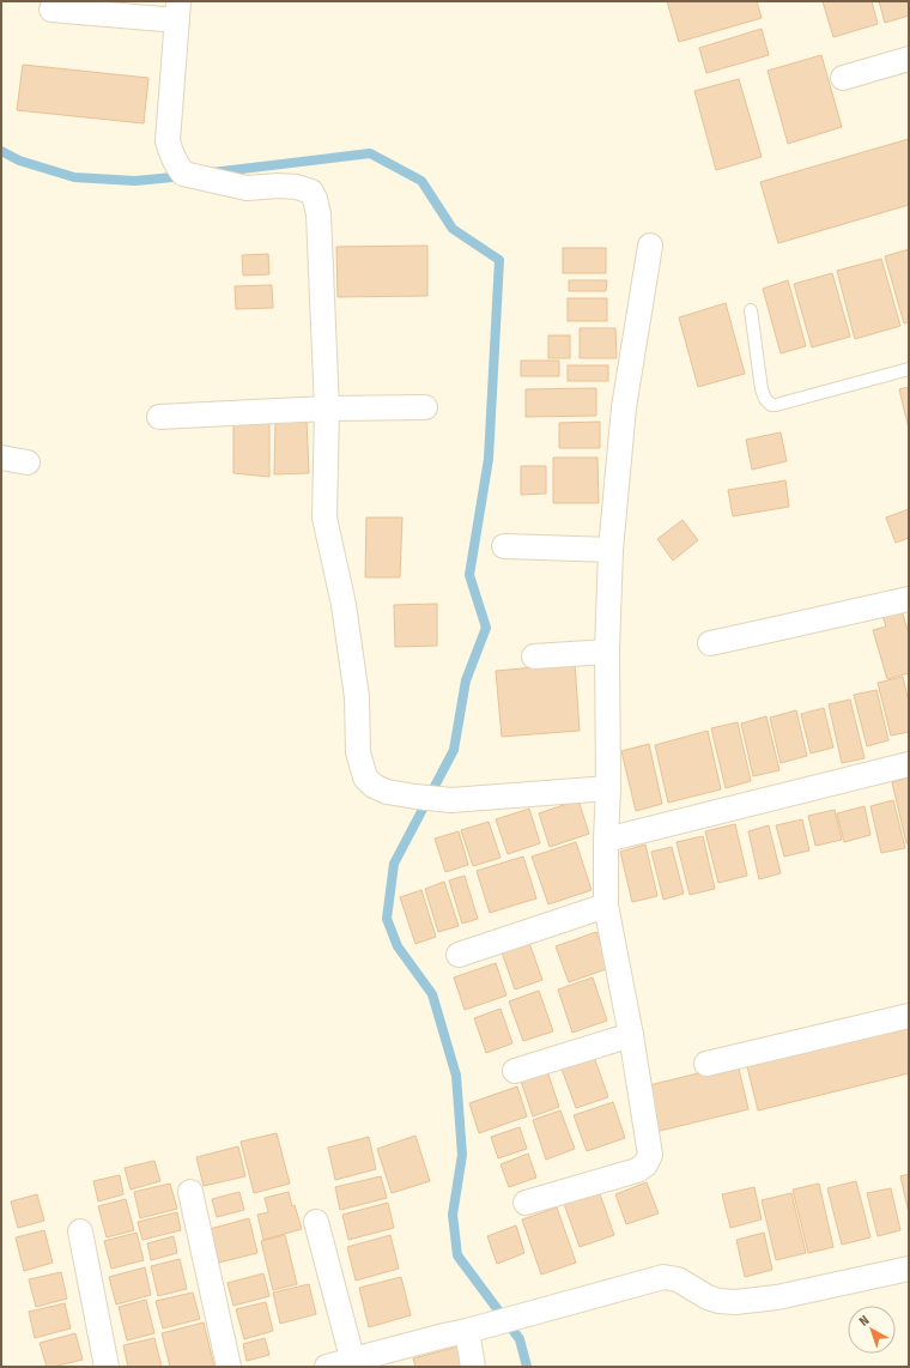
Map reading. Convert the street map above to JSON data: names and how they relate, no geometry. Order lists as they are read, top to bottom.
{
  "north": "top left"
}
